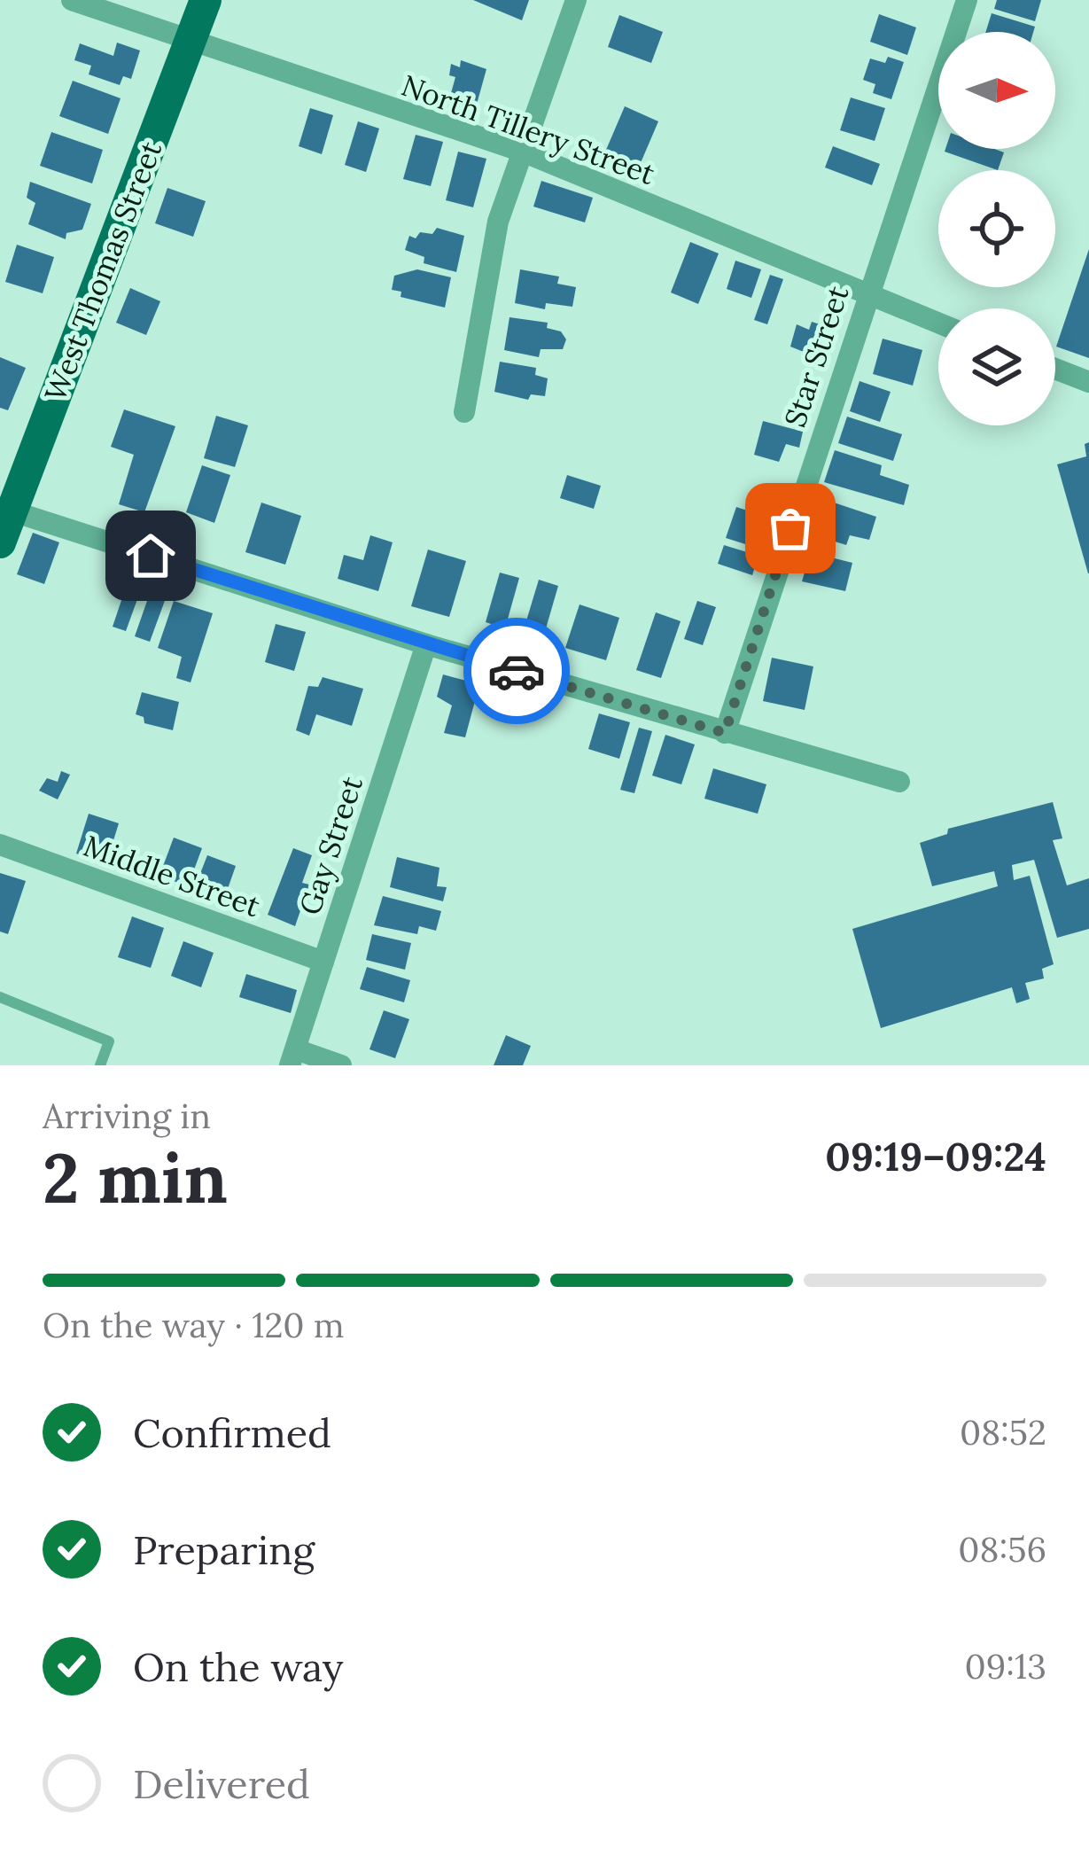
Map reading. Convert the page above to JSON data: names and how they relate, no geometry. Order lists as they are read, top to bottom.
{
  "streets": {
    "main road": ["West Thomas Street"],
    "street": [
      "North Tillery Street",
      "Star Street",
      "Gay Street",
      "Middle Street"
    ]
  },
  "crossings": [
    ["North Tillery Street", "West Thomas Street"],
    ["North Tillery Street", "Star Street"],
    ["Gay Street", "Middle Street"]
  ],
  "north": "right",
  "page": {
    "heading": ["2 min", "Arriving in", "09:19–09:24"],
    "bar": "On the way · 120 m",
    "list": [
      ["Confirmed", "08:52"],
      ["Preparing", "08:56"],
      ["On the way", "09:13"],
      "Delivered"
    ]
  }
}
